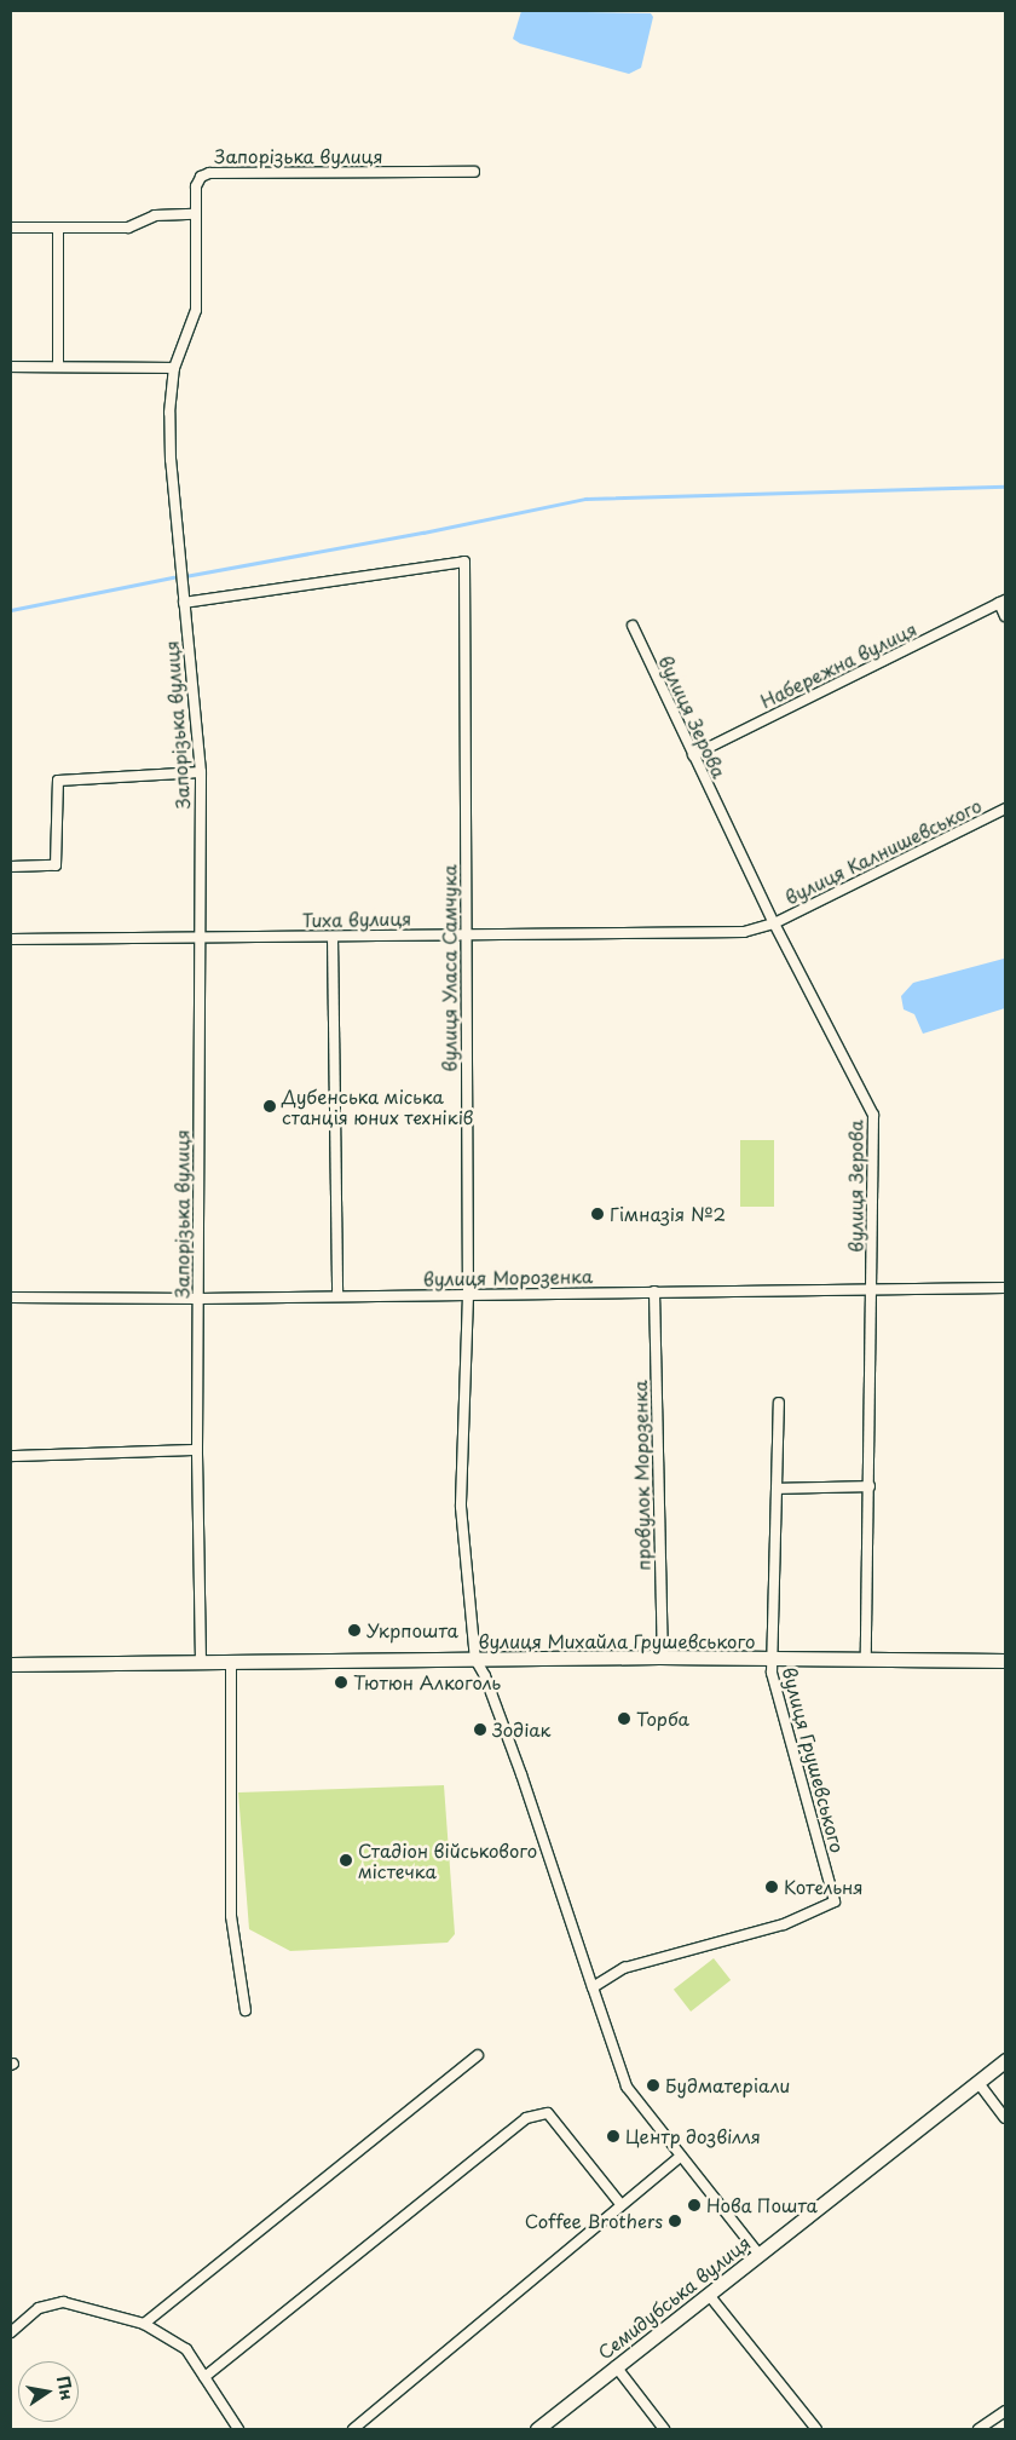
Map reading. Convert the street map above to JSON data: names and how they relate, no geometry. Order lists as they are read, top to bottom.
{
  "streets": {
    "main road": ["вулиця Михайла Грушевського", "Семидубська вулиця"],
    "street": [
      "Запорізька вулиця",
      "Набережна вулиця",
      "вулиця Зерова",
      "вулиця Калнишевського",
      "Тиха вулиця",
      "вулиця Уласа Самчука",
      "вулиця Морозенка",
      "провулок Морозенка",
      "вулиця Грушевського"
    ]
  },
  "crossings": [
    ["Запорізька вулиця", "Тиха вулиця"],
    ["Запорізька вулиця", "вулиця Уласа Самчука"],
    ["Запорізька вулиця", "вулиця Морозенка"],
    ["Запорізька вулиця", "вулиця Михайла Грушевського"],
    ["Набережна вулиця", "вулиця Зерова"],
    ["вулиця Зерова", "вулиця Калнишевського"],
    ["вулиця Зерова", "Тиха вулиця"],
    ["вулиця Зерова", "вулиця Морозенка"],
    ["вулиця Зерова", "вулиця Михайла Грушевського"],
    ["вулиця Калнишевського", "Тиха вулиця"],
    ["Тиха вулиця", "вулиця Уласа Самчука"],
    ["вулиця Уласа Самчука", "вулиця Морозенка"],
    ["вулиця Уласа Самчука", "вулиця Михайла Грушевського"],
    ["вулиця Морозенка", "провулок Морозенка"],
    ["провулок Морозенка", "вулиця Михайла Грушевського"],
    ["вулиця Михайла Грушевського", "вулиця Грушевського"]
  ],
  "places": [
    "Дубенська міська станція юних техніків",
    "Гімназія №2",
    "Укрпошта",
    "Тютюн Алкоголь",
    "Торба",
    "Зодіак",
    "Стадіон військового містечка",
    "Котельня",
    "Будматеріали",
    "Центр дозвілля",
    "Нова Пошта",
    "Coffee Brothers"
  ],
  "north": "right"
}
